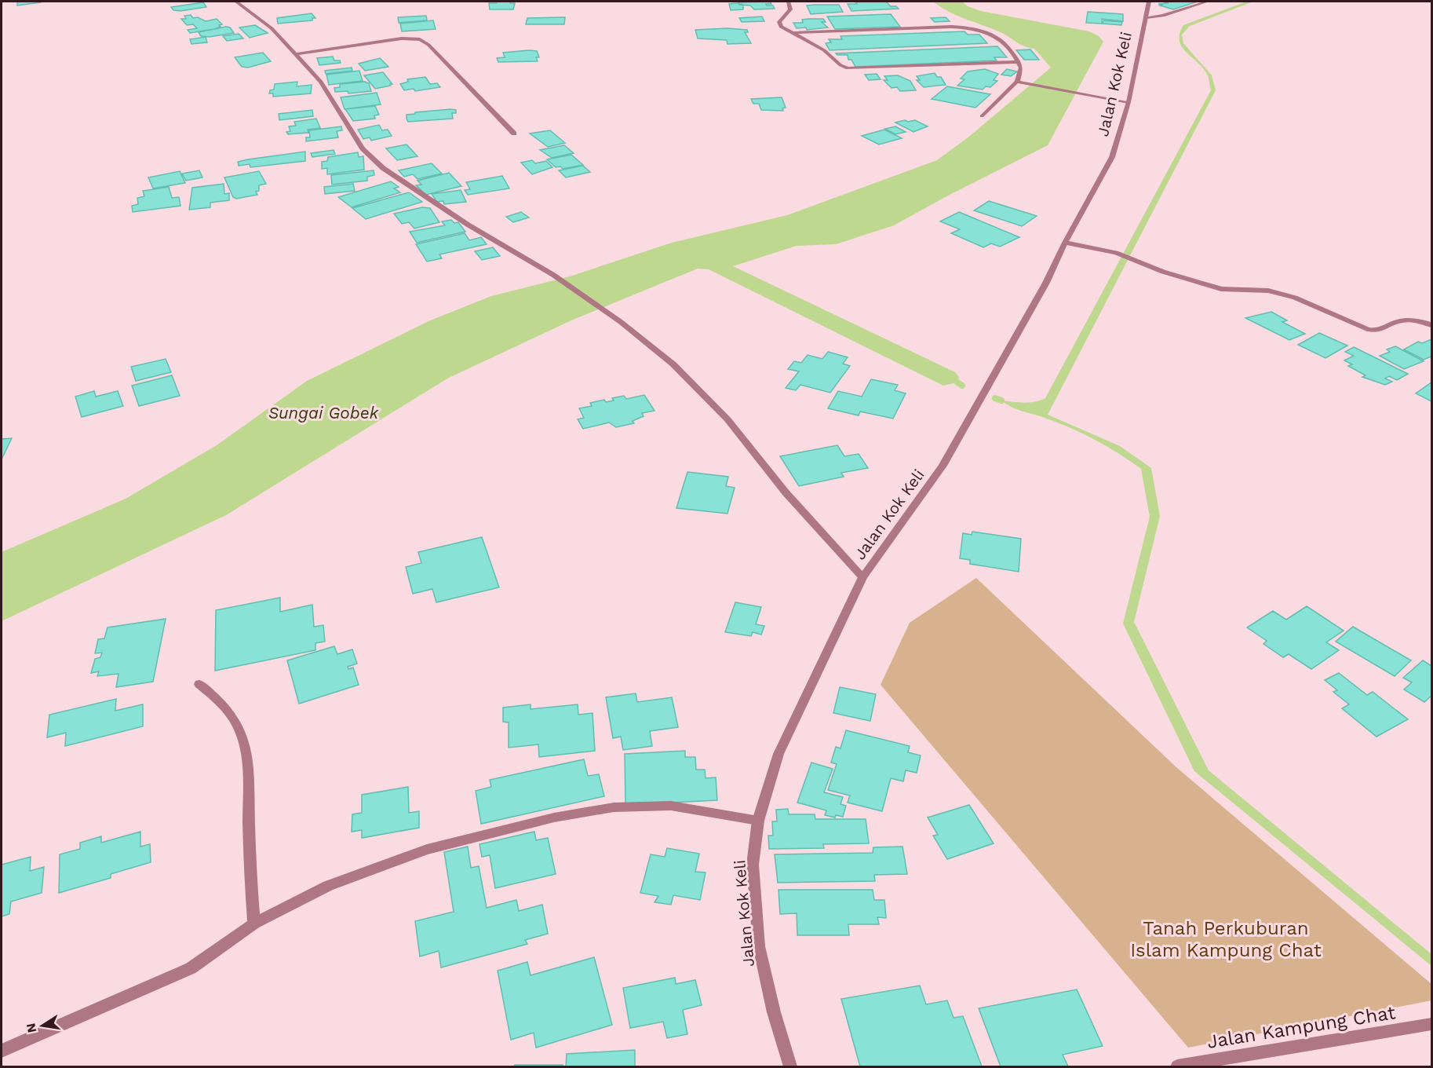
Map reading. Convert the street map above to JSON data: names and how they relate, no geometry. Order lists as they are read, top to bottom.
{
  "streets": {
    "street": ["Jalan Kok Keli", "Jalan Kampung Chat"]
  },
  "water": ["Sungai Gobek"],
  "parks": ["Tanah Perkuburan Islam Kampung Chat"],
  "north": "left"
}
